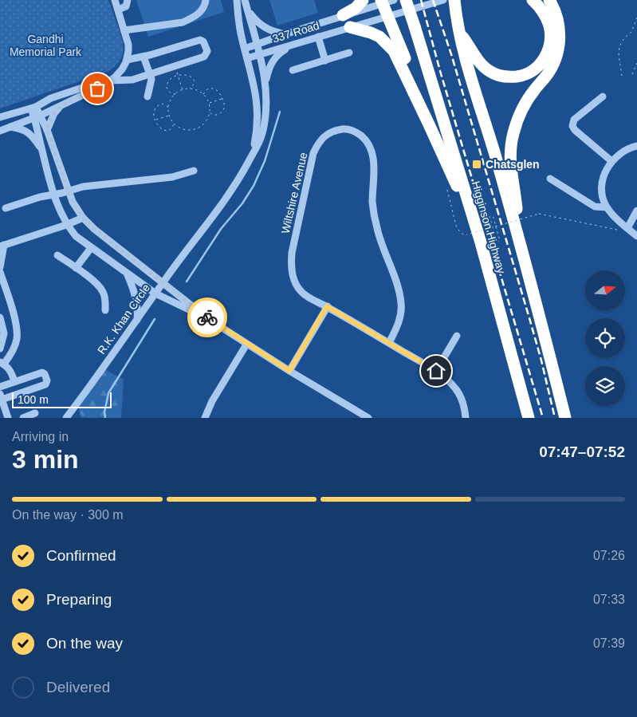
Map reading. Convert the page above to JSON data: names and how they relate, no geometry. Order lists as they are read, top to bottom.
{
  "streets": {
    "highway": ["Higginson Highway"],
    "street": ["337 Road", "Wiltshire Avenue", "R.K. Khan Circle"]
  },
  "crossings": [
    ["337 Road", "R.K. Khan Circle"]
  ],
  "parks": ["Gandhi Memorial Park"],
  "places": {
    "transit": ["Chatsglen"]
  },
  "scale_bar": "100 m",
  "north": "right",
  "page": {
    "scale": "100 m",
    "heading": ["3 min", "Arriving in", "07:47–07:52"],
    "bar": "On the way · 300 m",
    "list": [
      ["Confirmed", "07:26"],
      ["Preparing", "07:33"],
      ["On the way", "07:39"],
      "Delivered"
    ]
  }
}
